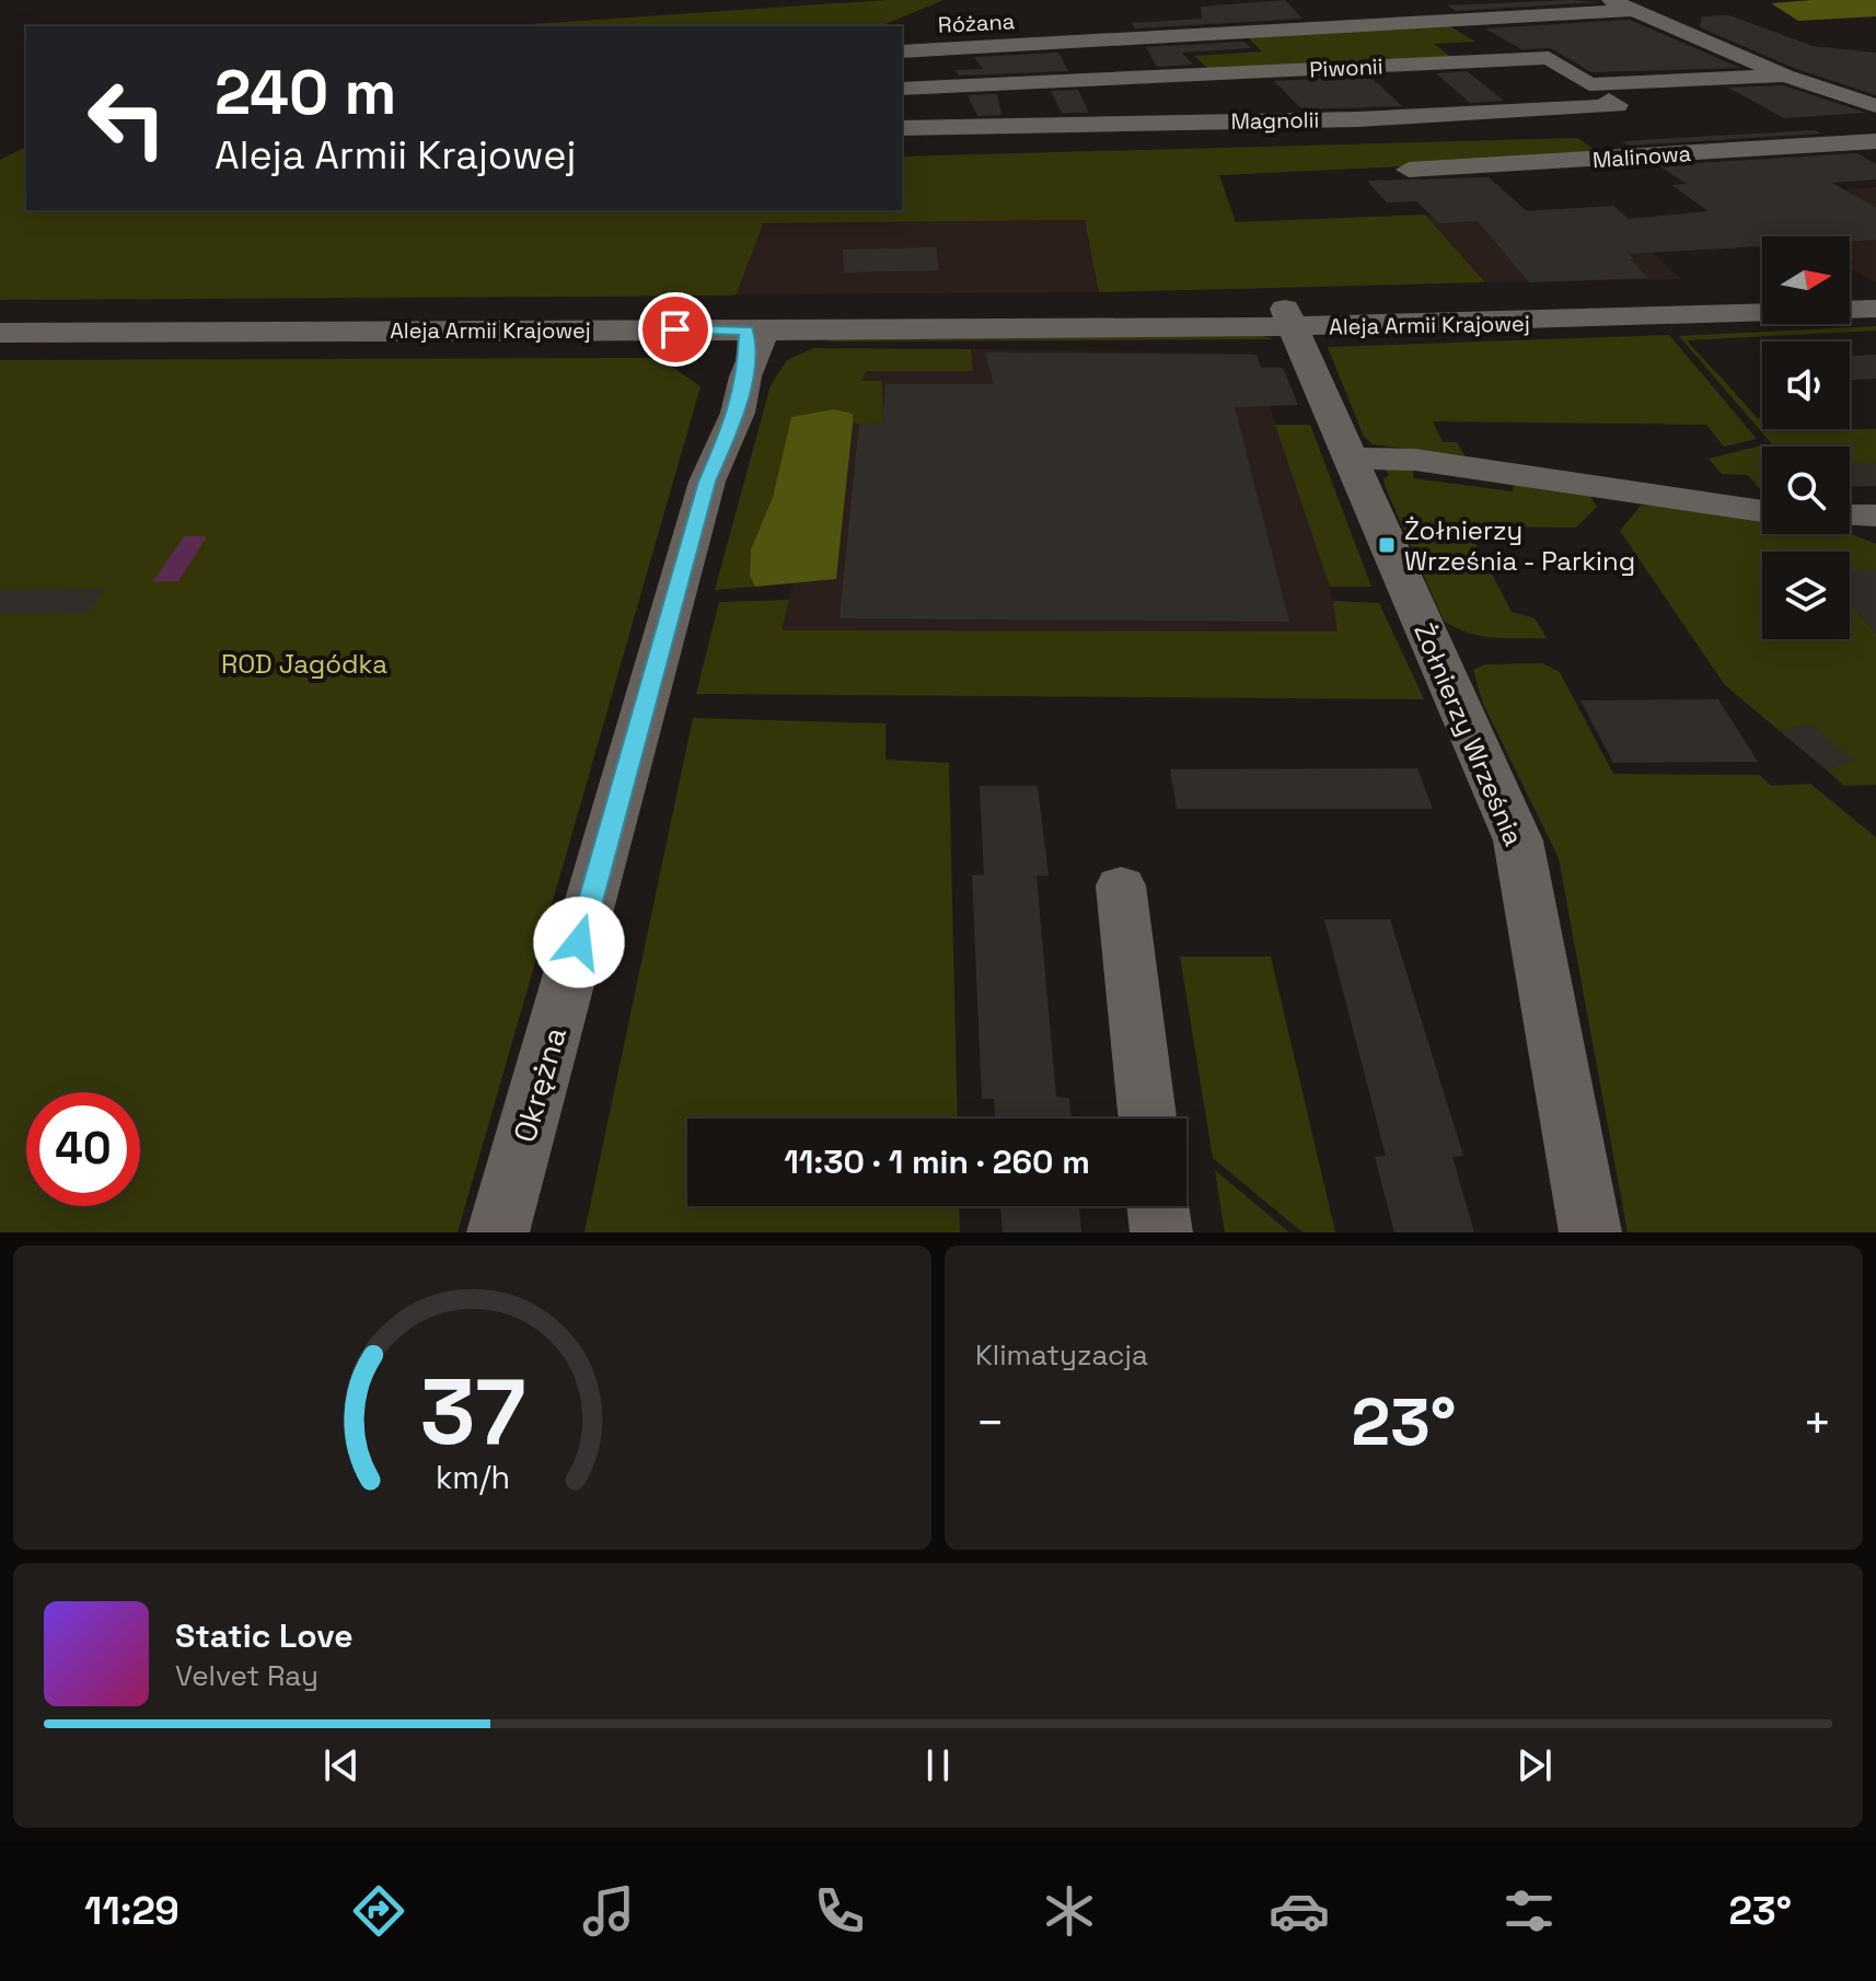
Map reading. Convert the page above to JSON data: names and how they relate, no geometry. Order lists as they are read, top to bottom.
{
  "streets": {
    "street": [
      "Różana",
      "Piwonii",
      "Magnolii",
      "Malinowa",
      "Aleja Armii Krajowej",
      "Żołnierzy Września",
      "Okrężna"
    ]
  },
  "crossings": [
    ["Piwonii", "Magnolii"],
    ["Aleja Armii Krajowej", "Żołnierzy Września"],
    ["Aleja Armii Krajowej", "Okrężna"]
  ],
  "parks": ["ROD Jagódka"],
  "places": {
    "transit": ["Żołnierzy Września - Parking"]
  },
  "north": "right",
  "page": {
    "turn": ["240 m", "Aleja Armii Krajowej"],
    "limit": "40",
    "trip": "11:30 · 1 min · 260 m",
    "tile": "Klimatyzacja",
    "heat": ["−", "23°", "+"],
    "song": ["Static Love", "Velvet Ray"],
    "tabs": ["11:29", "23°"],
    "gauge": ["37", "km/h"]
  }
}
